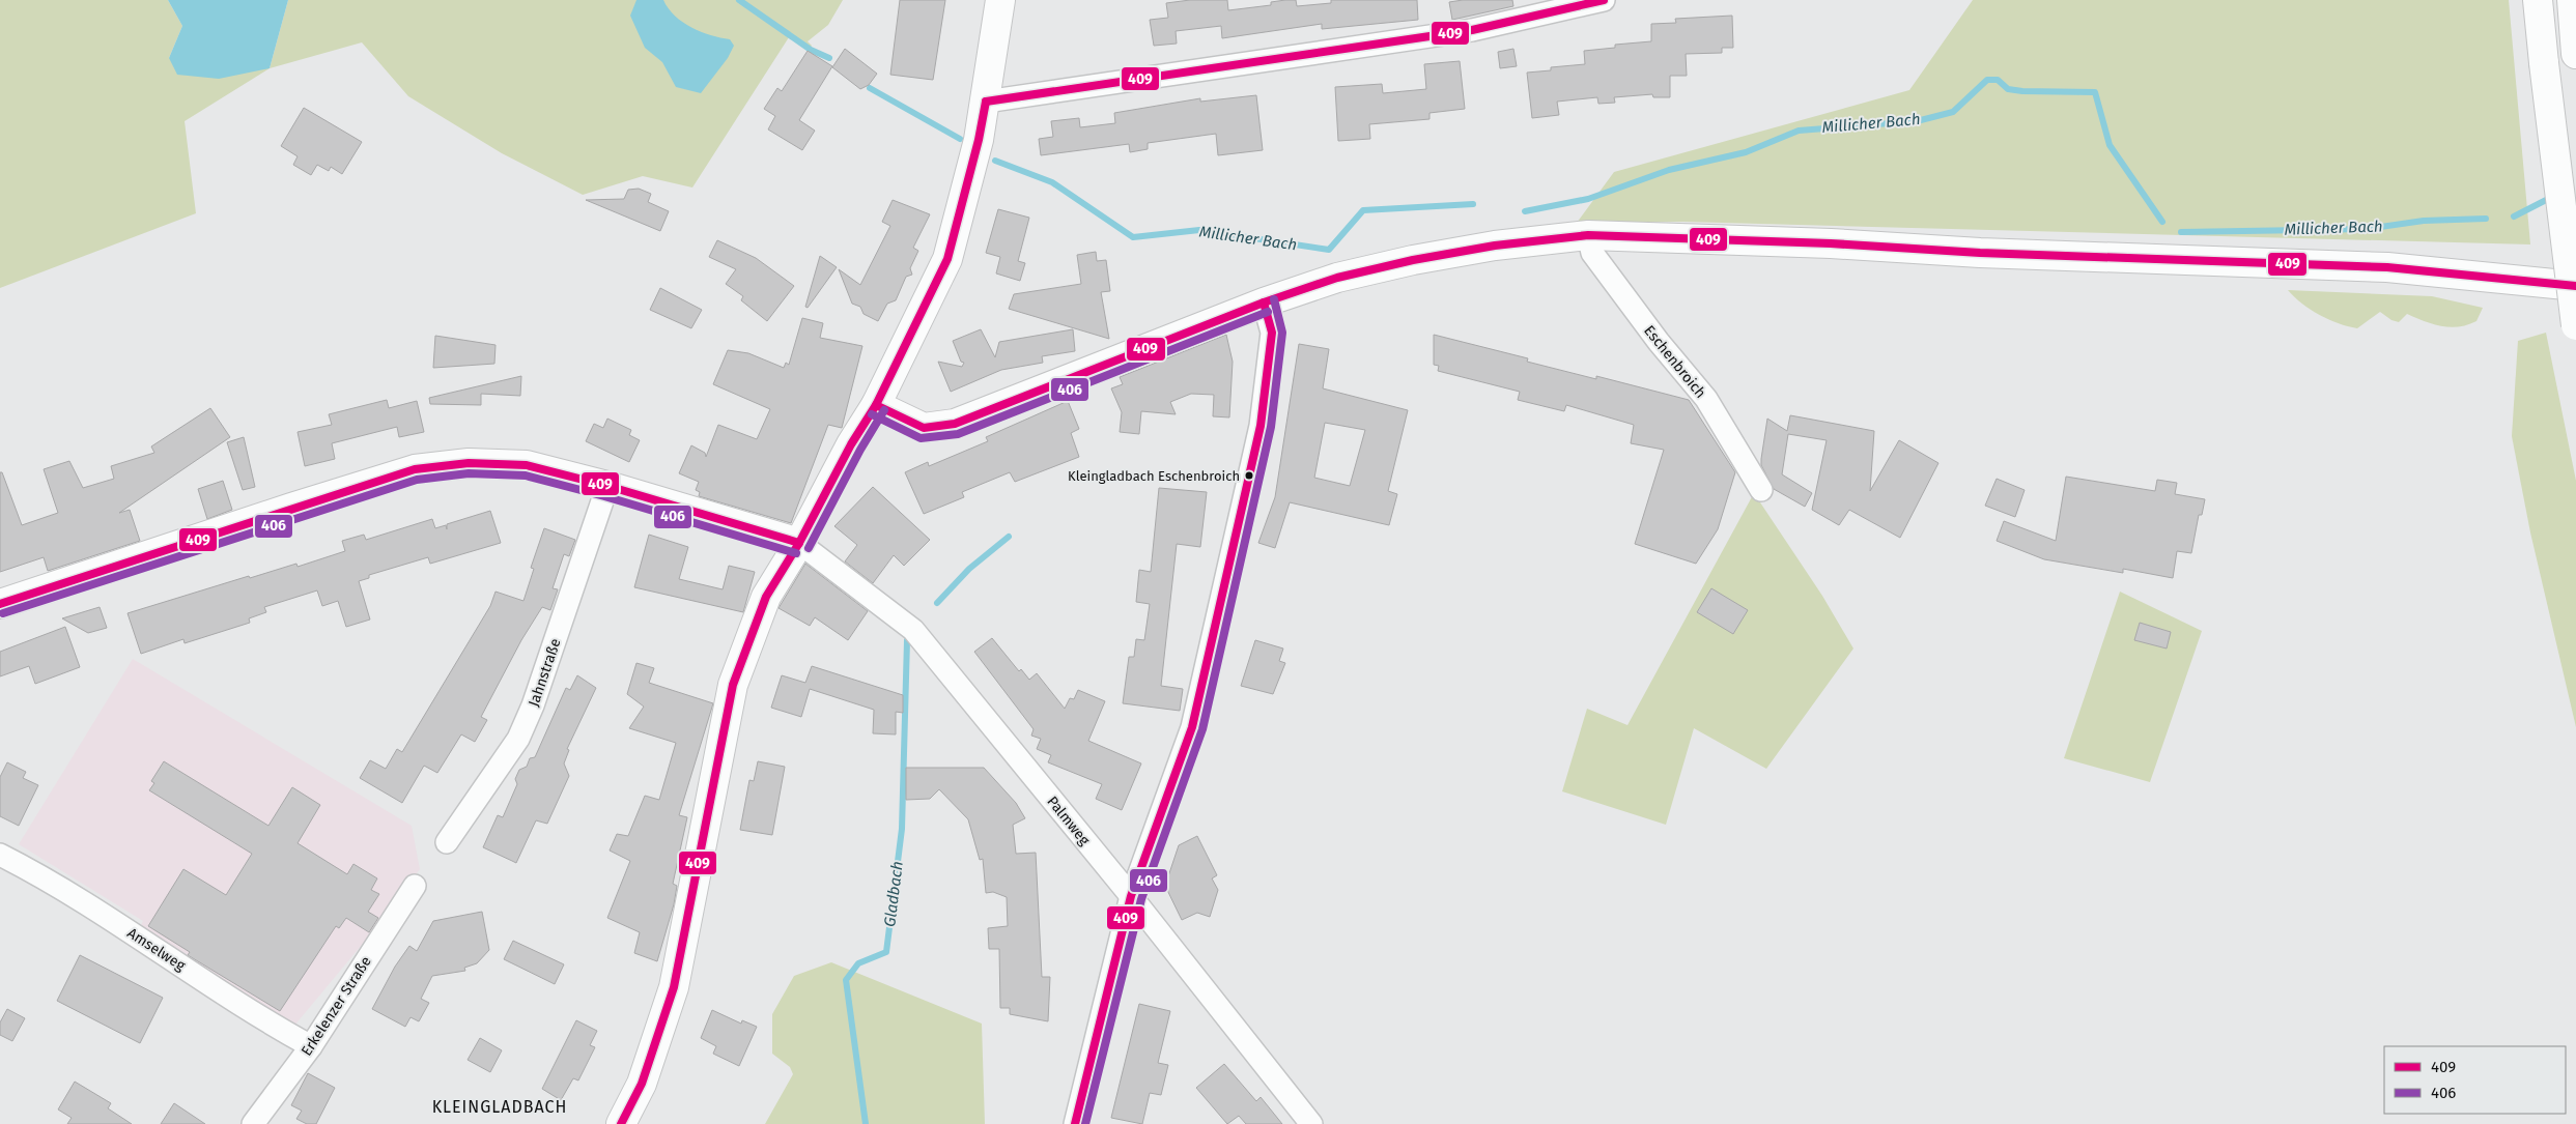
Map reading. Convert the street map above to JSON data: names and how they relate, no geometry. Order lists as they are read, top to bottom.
{
  "streets": {
    "street": [
      "Eschenbroich",
      "Jahnstraße",
      "Palmweg",
      "Amselweg",
      "Erkelenzer Straße"
    ]
  },
  "crossings": [
    ["Amselweg", "Erkelenzer Straße"]
  ],
  "districts": ["KLEINGLADBACH"],
  "water": ["Millicher Bach", "Gladbach"],
  "places": ["Kleingladbach Eschenbroich"],
  "lines": ["transit line 409", "transit line 406"],
  "legend": ["409", "406"]
}
